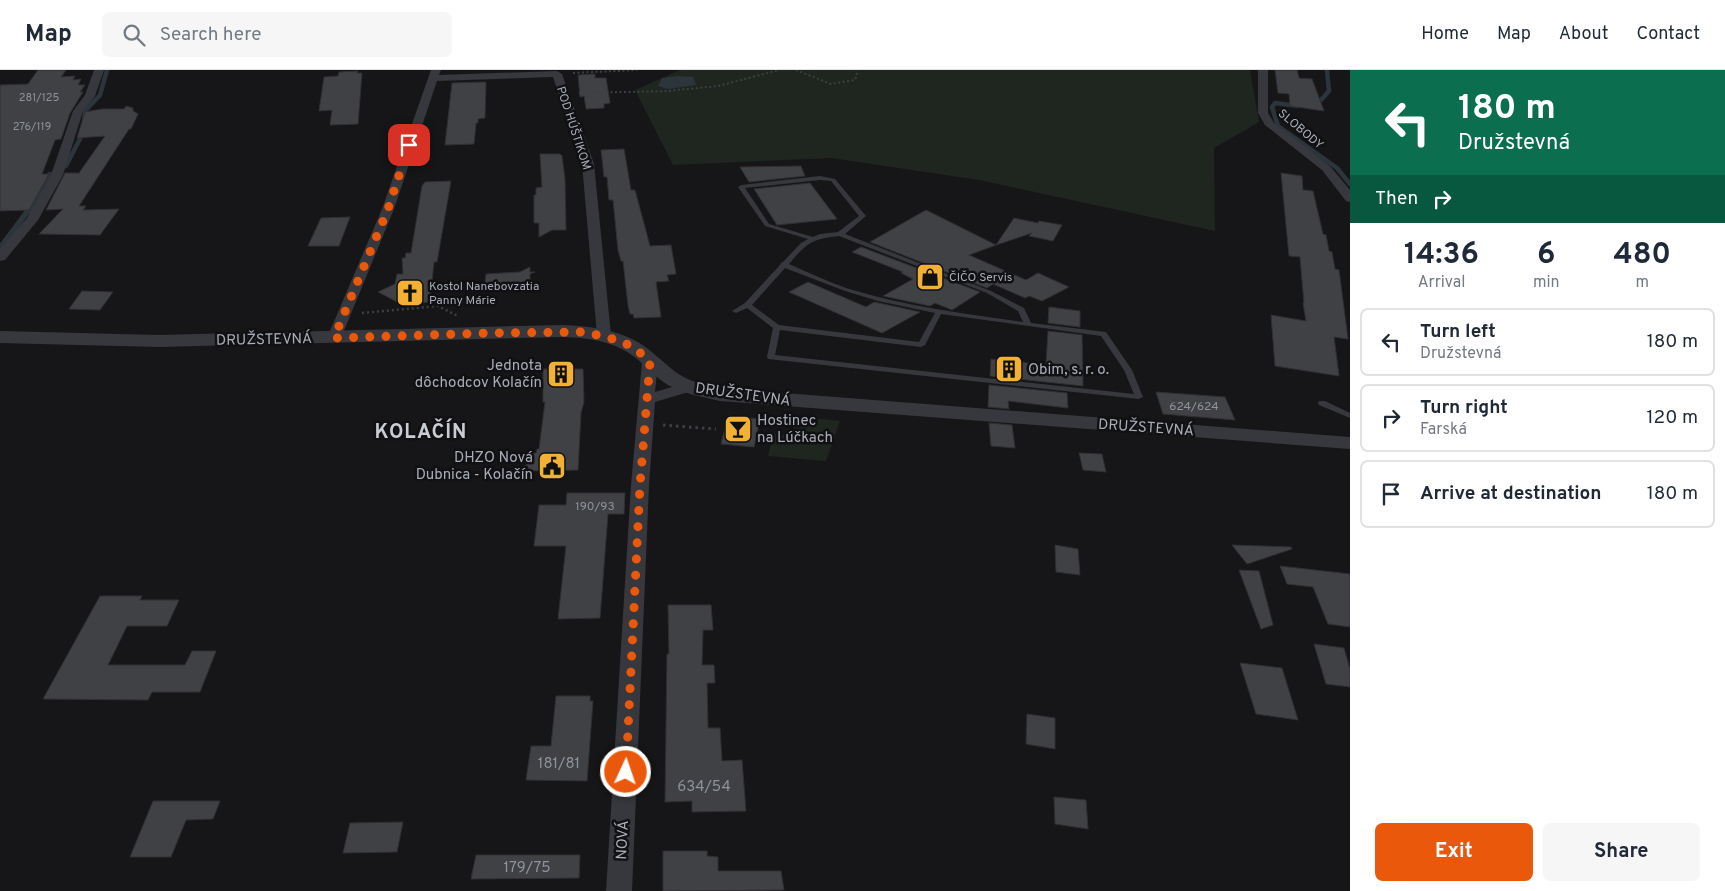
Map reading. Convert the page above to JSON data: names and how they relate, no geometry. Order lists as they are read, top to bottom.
{
  "streets": {
    "street": [
      "POD HÚŠTIKOM",
      "SLOBODY",
      "DRUŽSTEVNÁ",
      "NOVÁ"
    ]
  },
  "crossings": [
    ["POD HÚŠTIKOM", "DRUŽSTEVNÁ"],
    ["DRUŽSTEVNÁ", "NOVÁ"]
  ],
  "districts": ["KOLAČÍN"],
  "places": {
    "shop": ["ČIČO Servis"],
    "church": ["Kostol Nanebovzatia Panny Márie"],
    "building": ["Obim, s. r. o.", "Jednota dôchodcov Kolačín"],
    "bar": ["Hostinec na Lúčkach"],
    "public building": ["DHZO Nová Dubnica - Kolačín"]
  },
  "house_numbers": [
    "281/125",
    "276/119",
    "624/624",
    "190/93",
    "181/81",
    "634/54",
    "179/75"
  ],
  "page": {
    "header": "Map",
    "search": "Search here",
    "nav": [
      "Home",
      "Map",
      "About",
      "Contact"
    ],
    "turn": ["180 m", "Družstevná"],
    "then": "Then",
    "eta": [
      "14:36",
      "Arrival",
      "6",
      "min",
      "480",
      "m"
    ],
    "list": [
      {
        "name": "Turn left",
        "note": "Družstevná",
        "value": "180 m"
      },
      {
        "name": "Turn right",
        "note": "Farská",
        "value": "120 m"
      },
      {
        "name": "Arrive at destination",
        "value": "180 m"
      }
    ],
    "buttons": ["Exit", "Share"]
  }
}
